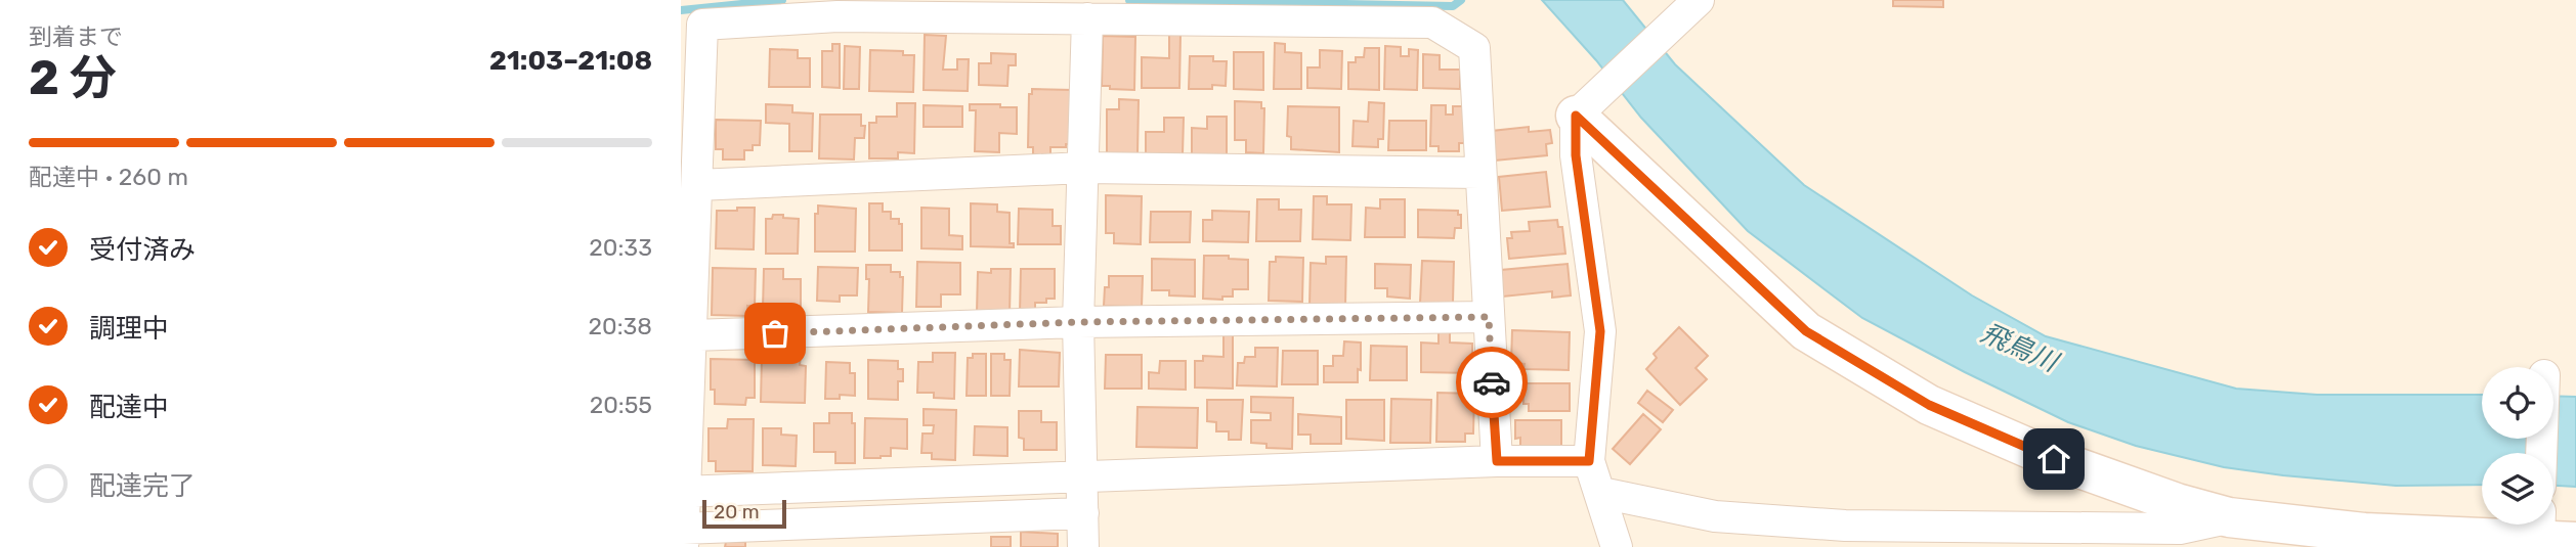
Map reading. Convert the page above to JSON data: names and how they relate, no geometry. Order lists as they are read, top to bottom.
{
  "water": ["飛鳥川"],
  "scale_bar": "20 m",
  "page": {
    "heading": ["2 分", "到着まで", "21:03–21:08"],
    "bar": "配達中 · 260 m",
    "list": [
      ["受付済み", "20:33"],
      ["調理中", "20:38"],
      ["配達中", "20:55"],
      "配達完了"
    ],
    "scale": "20 m"
  }
}
